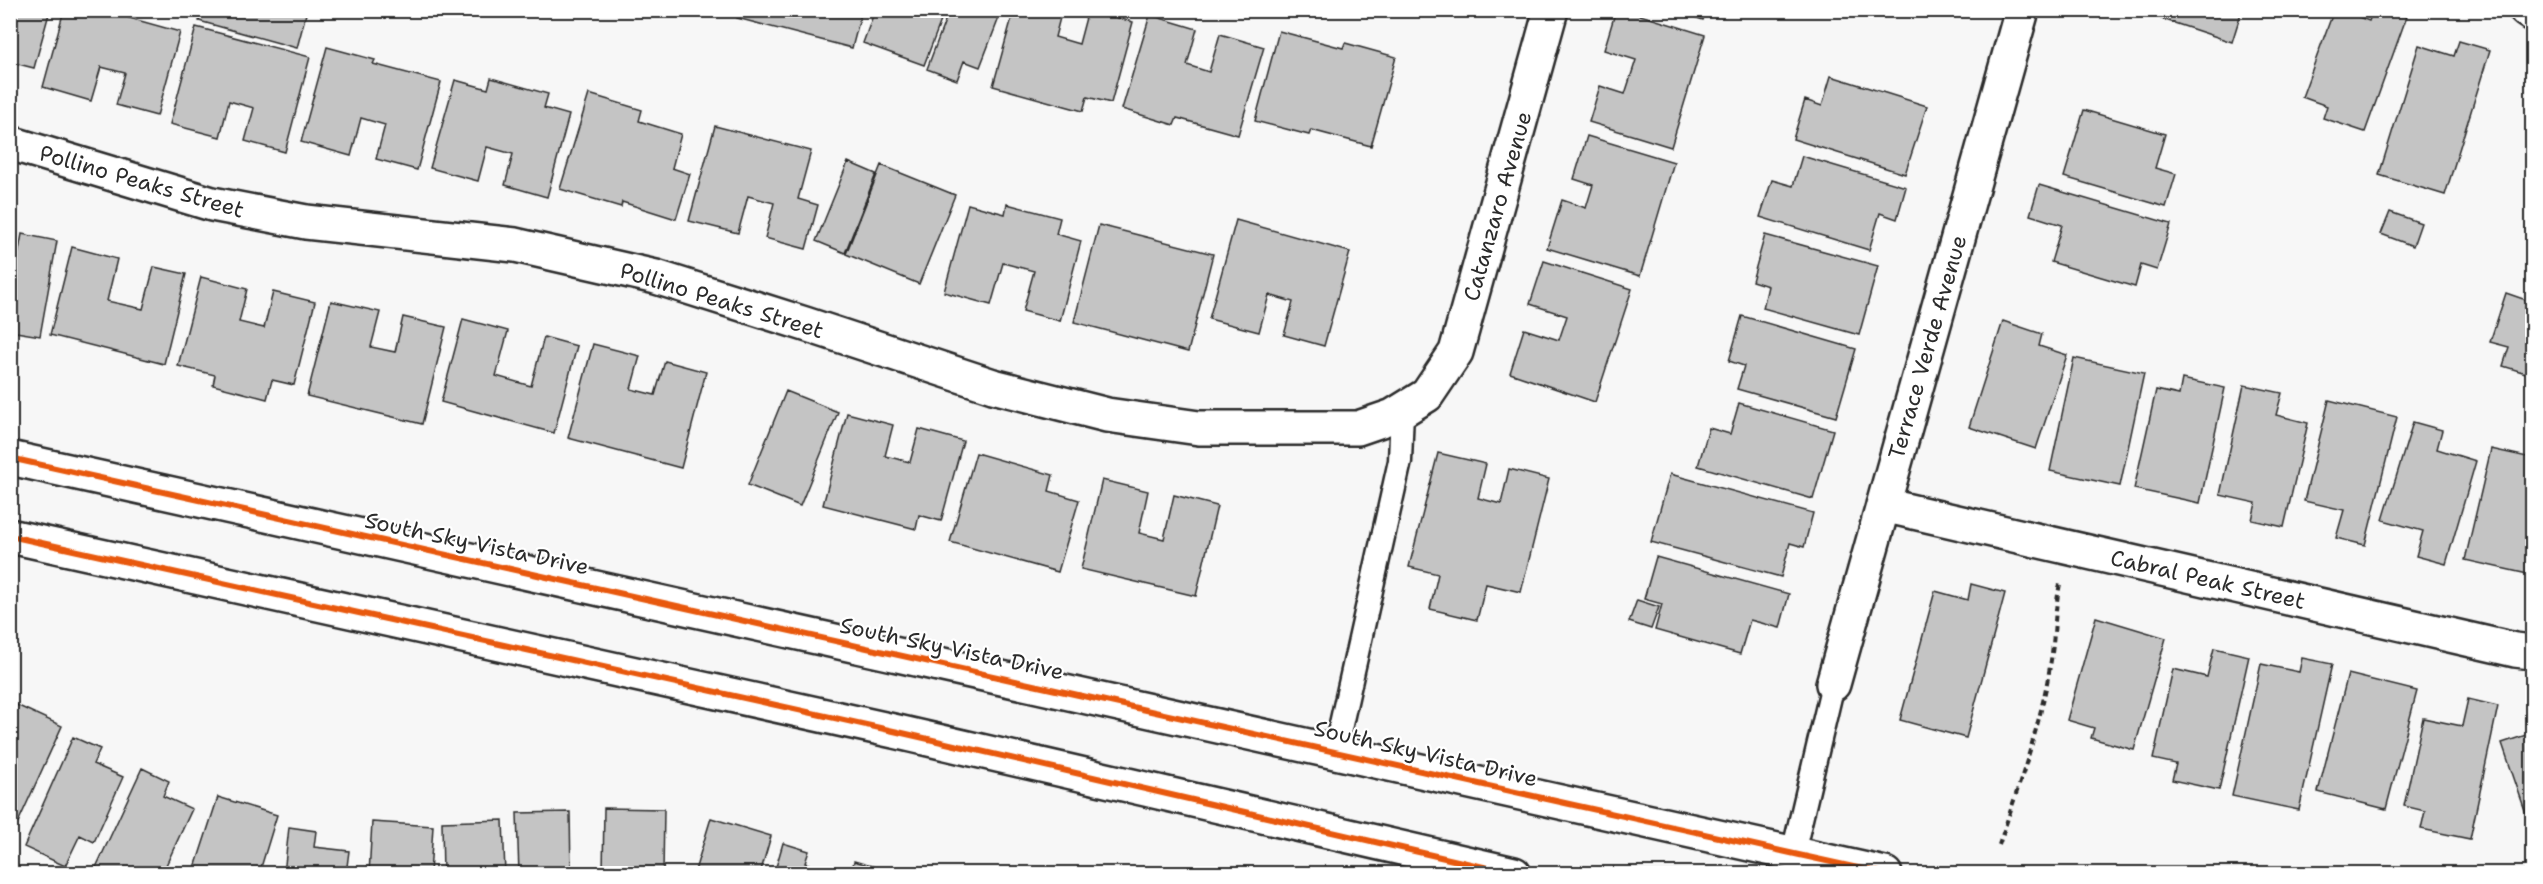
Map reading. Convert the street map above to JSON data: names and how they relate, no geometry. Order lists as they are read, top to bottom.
{
  "streets": {
    "main road": [
      "Pollino Peaks Street",
      "Catanzaro Avenue",
      "Terrace Verde Avenue",
      "South Sky Vista Drive",
      "Cabral Peak Street"
    ]
  },
  "crossings": [
    ["Pollino Peaks Street", "Catanzaro Avenue"],
    ["Terrace Verde Avenue", "Cabral Peak Street"]
  ]
}
